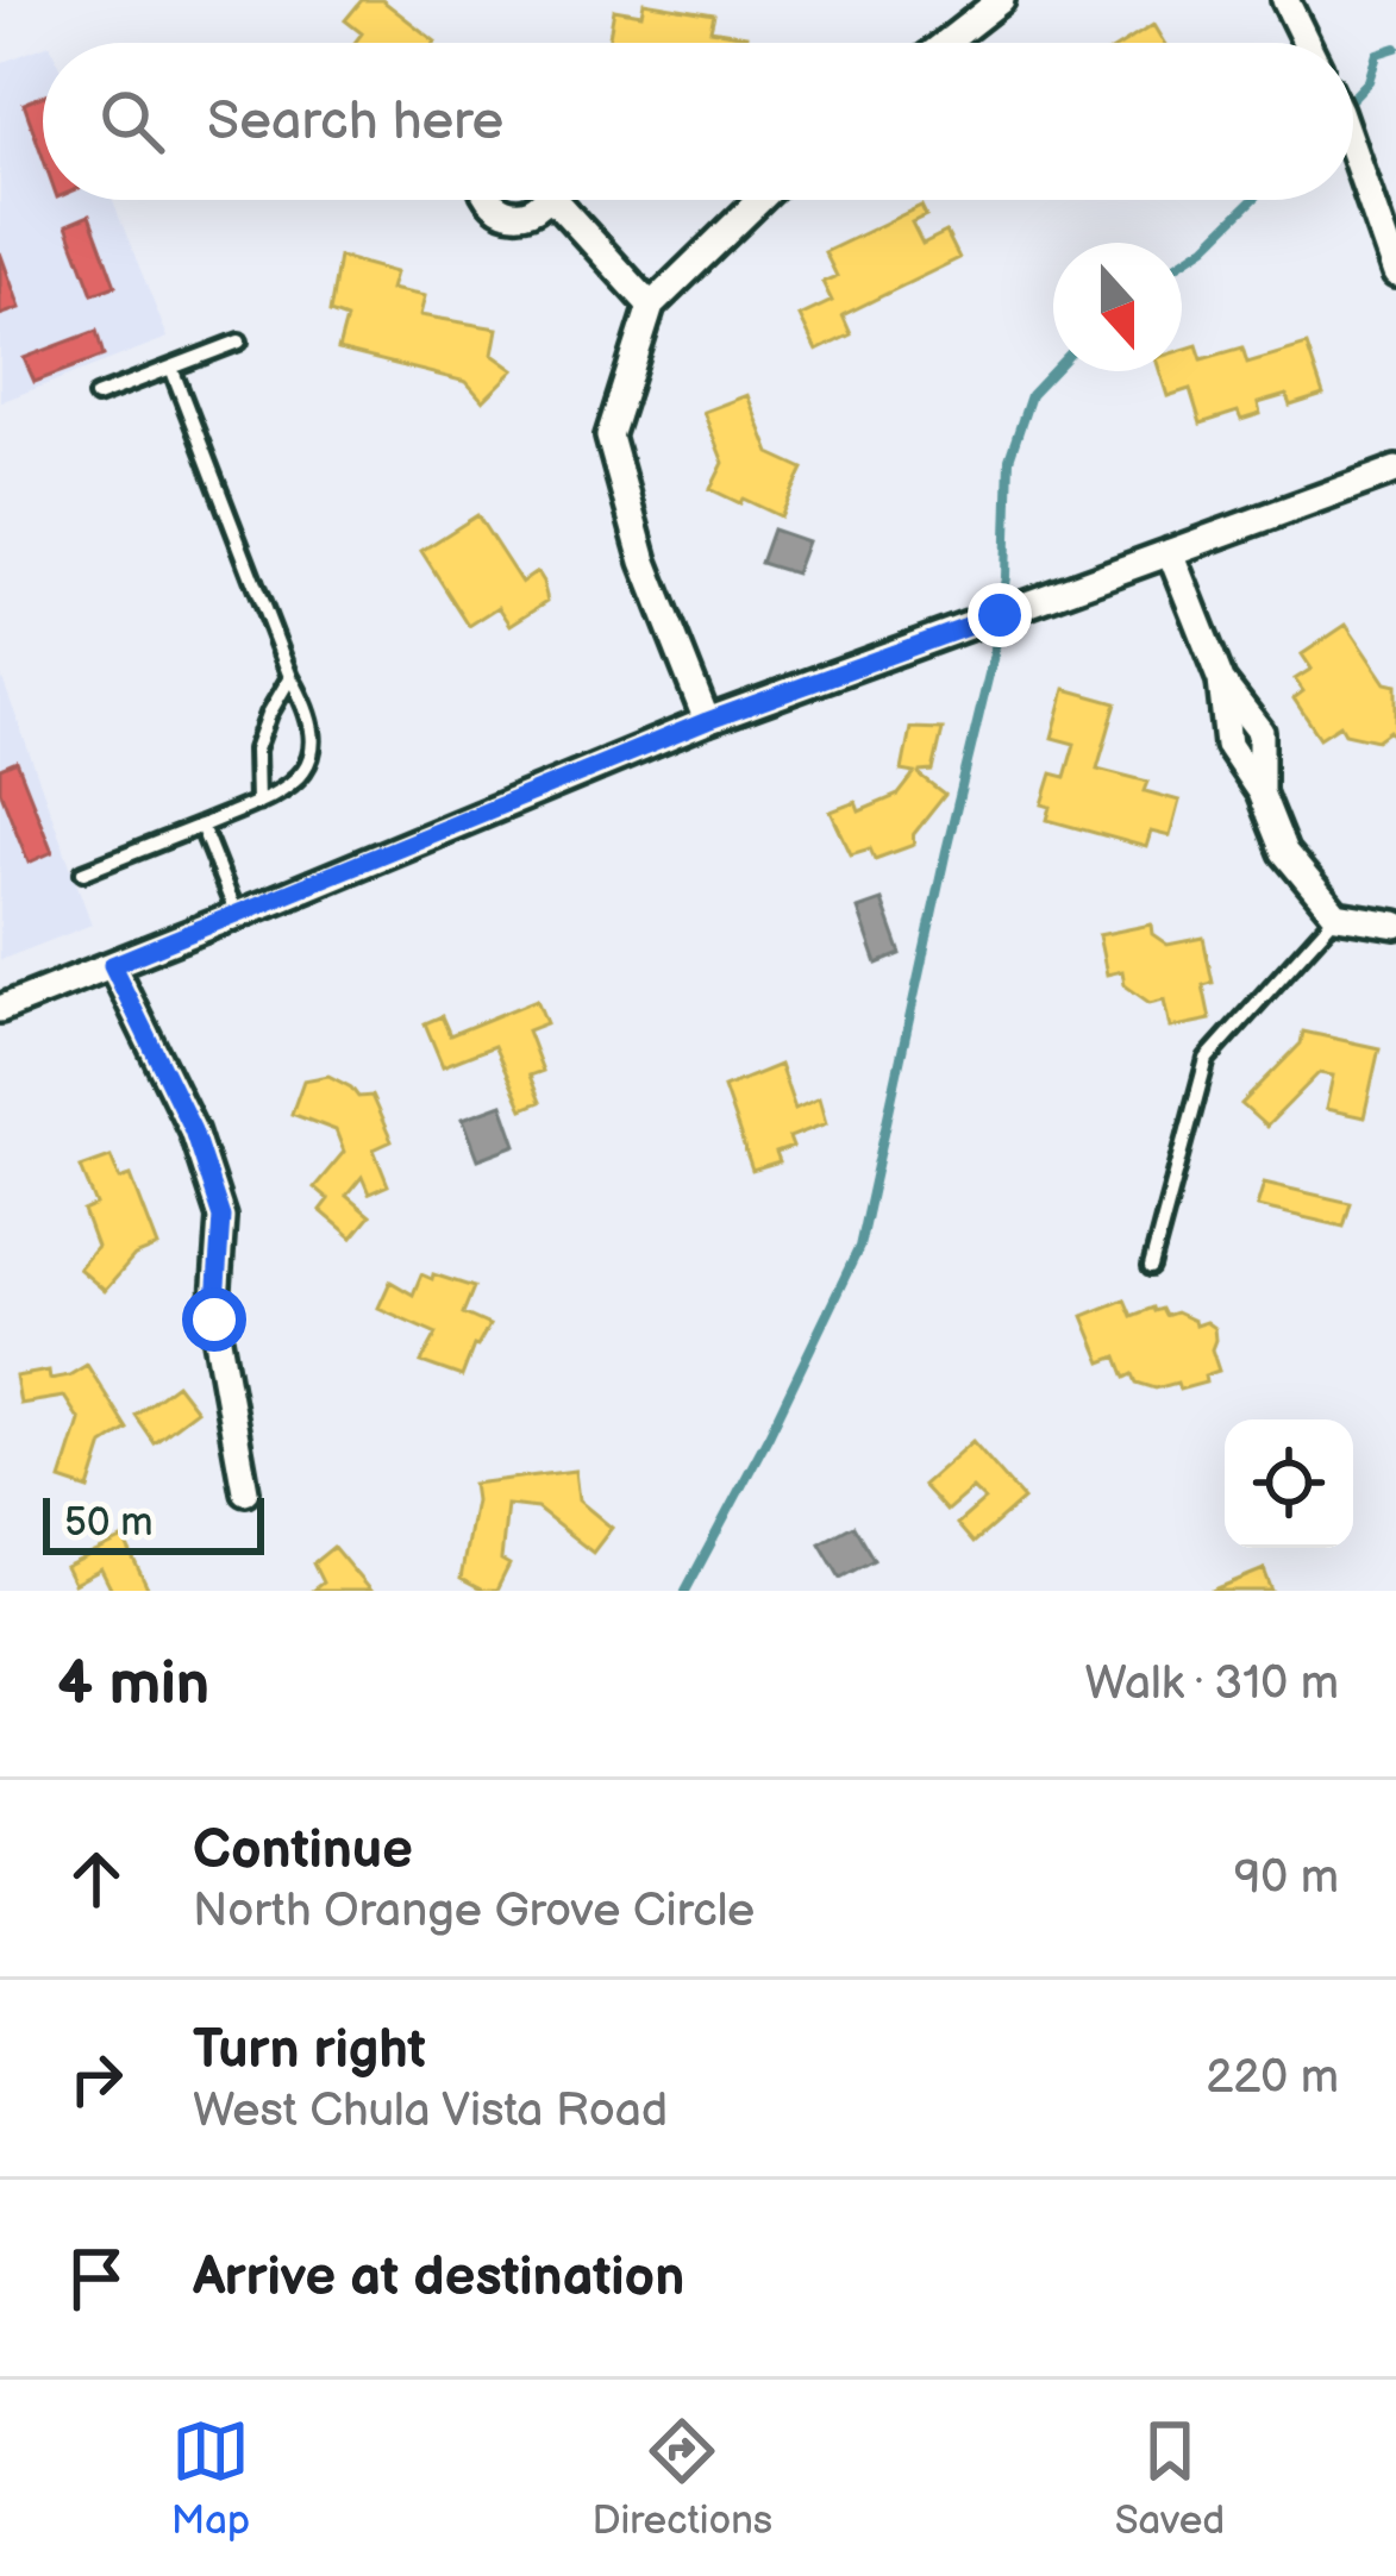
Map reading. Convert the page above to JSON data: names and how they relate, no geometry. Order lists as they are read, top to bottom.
{
  "scale_bar": "50 m",
  "north": "bottom",
  "page": {
    "search": "Search here",
    "scale": "50 m",
    "heading": ["4 min", "Walk · 310 m"],
    "list": [
      ["Continue", "North Orange Grove Circle", "90 m"],
      ["Turn right", "West Chula Vista Road", "220 m"],
      "Arrive at destination"
    ],
    "nav": ["Map", "Directions", "Saved"]
  }
}
